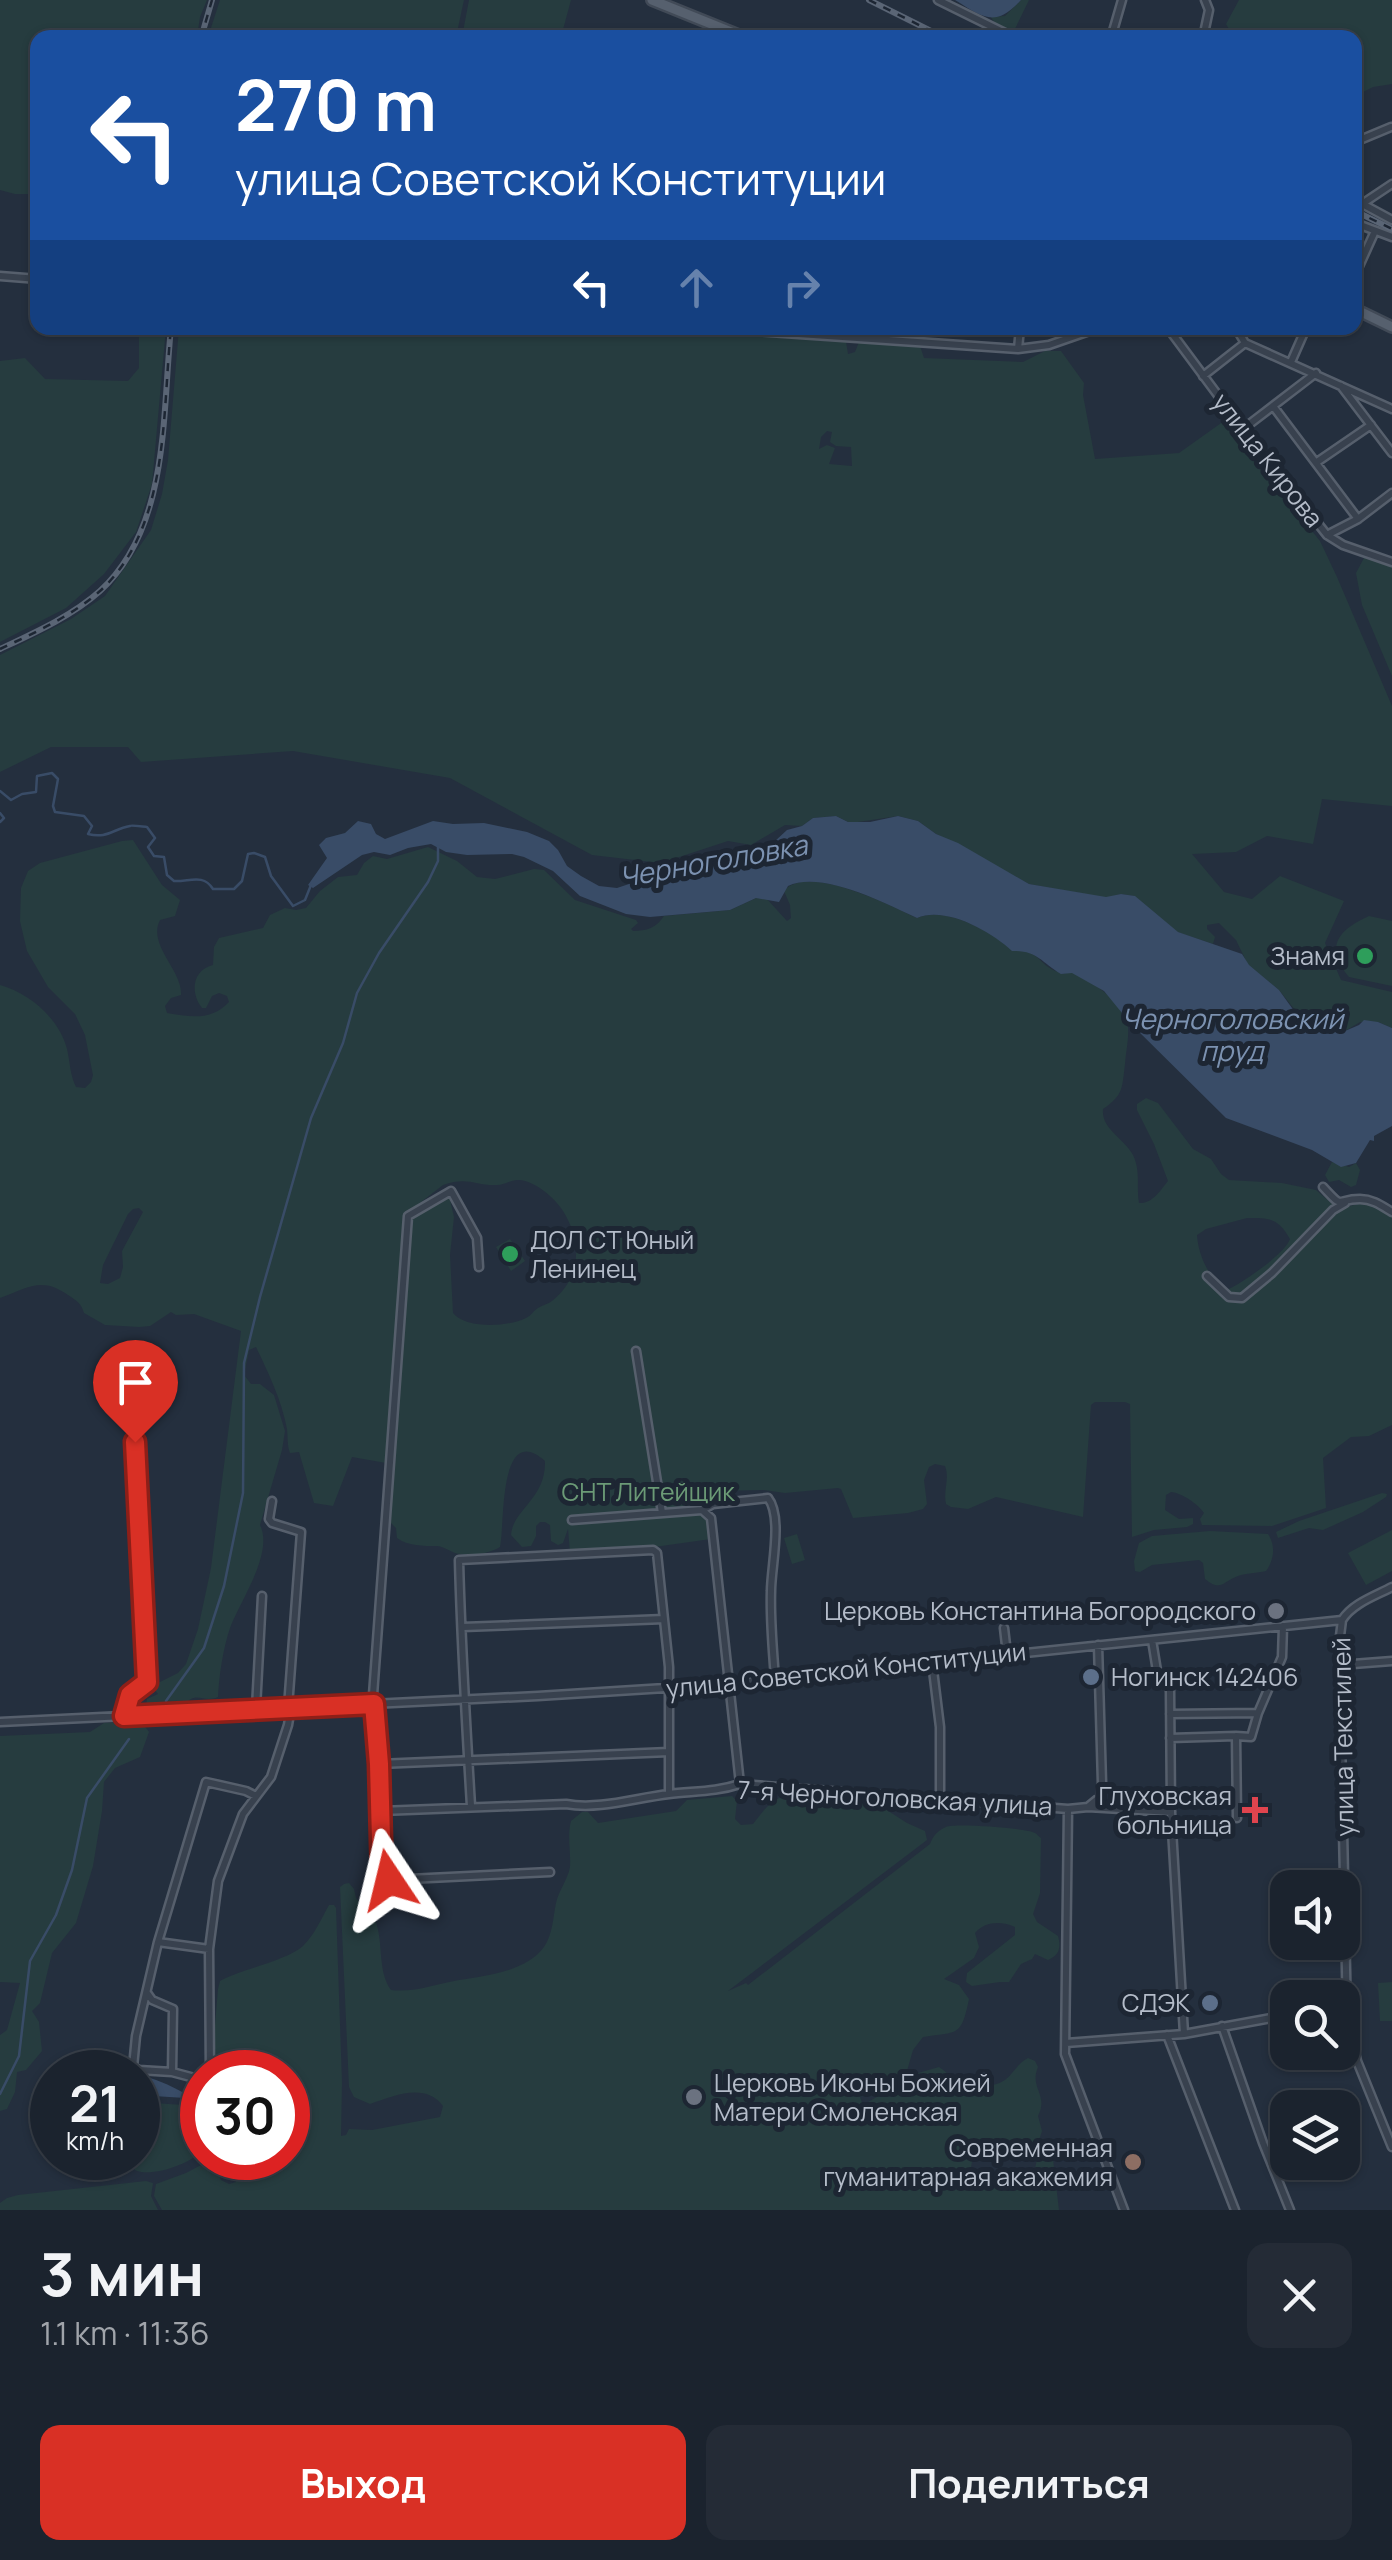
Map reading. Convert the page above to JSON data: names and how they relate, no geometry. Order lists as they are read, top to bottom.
{
  "streets": {
    "street": [
      "улица Кирова",
      "улица Советской Конституции",
      "улица Текстилей",
      "7-я Черноголовская улица"
    ]
  },
  "crossings": [
    ["улица Советской Конституции", "улица Текстилей"]
  ],
  "water": ["Черноголовка", "Черноголовский пруд"],
  "parks": ["СНТ Литейщик"],
  "places": {
    "other": [
      "Знамя",
      "ДОЛ СТ Юный Ленинец",
      "Церковь Константина Богородского",
      "Ногинск 142406",
      "СДЭК",
      "Церковь Иконы Божией Матери Смоленская",
      "Современная гуманитарная акажемия"
    ],
    "health": ["Глуховская больница"]
  },
  "page": {
    "turn": ["270 m", "улица Советской Конституции"],
    "speed": "21 km/h",
    "limit": "30",
    "heading": ["3 мин", "1.1 km · 11:36"],
    "buttons": ["Выход", "Поделиться"]
  }
}
